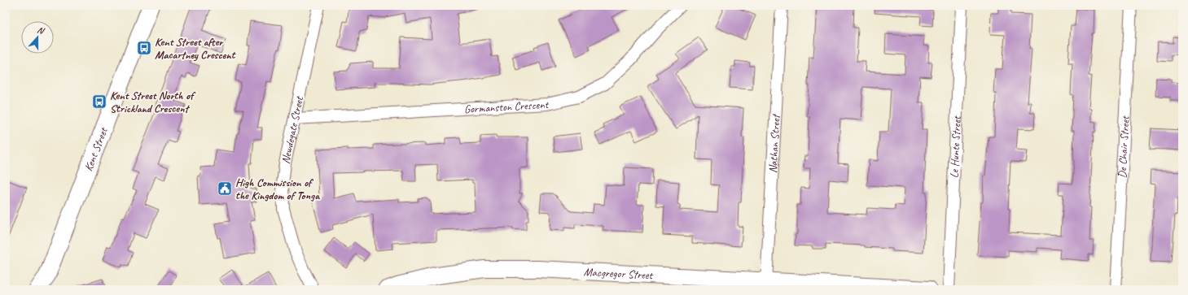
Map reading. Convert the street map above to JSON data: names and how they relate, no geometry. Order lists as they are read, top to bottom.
{
  "streets": {
    "street": [
      "Gormanston Crescent",
      "Newdegate Street",
      "Nathan Street",
      "Le Hunte Street",
      "De Chair Street",
      "Kent Street",
      "Macgregor Street"
    ]
  },
  "crossings": [
    ["Gormanston Crescent", "Newdegate Street"],
    ["Nathan Street", "Macgregor Street"]
  ],
  "places": {
    "bus stop": ["Kent Street after Macartney Crescent", "Kent Street North of Strickland Crescent"],
    "public building": ["High Commission of the Kingdom of Tonga"]
  },
  "north": "top"
}
